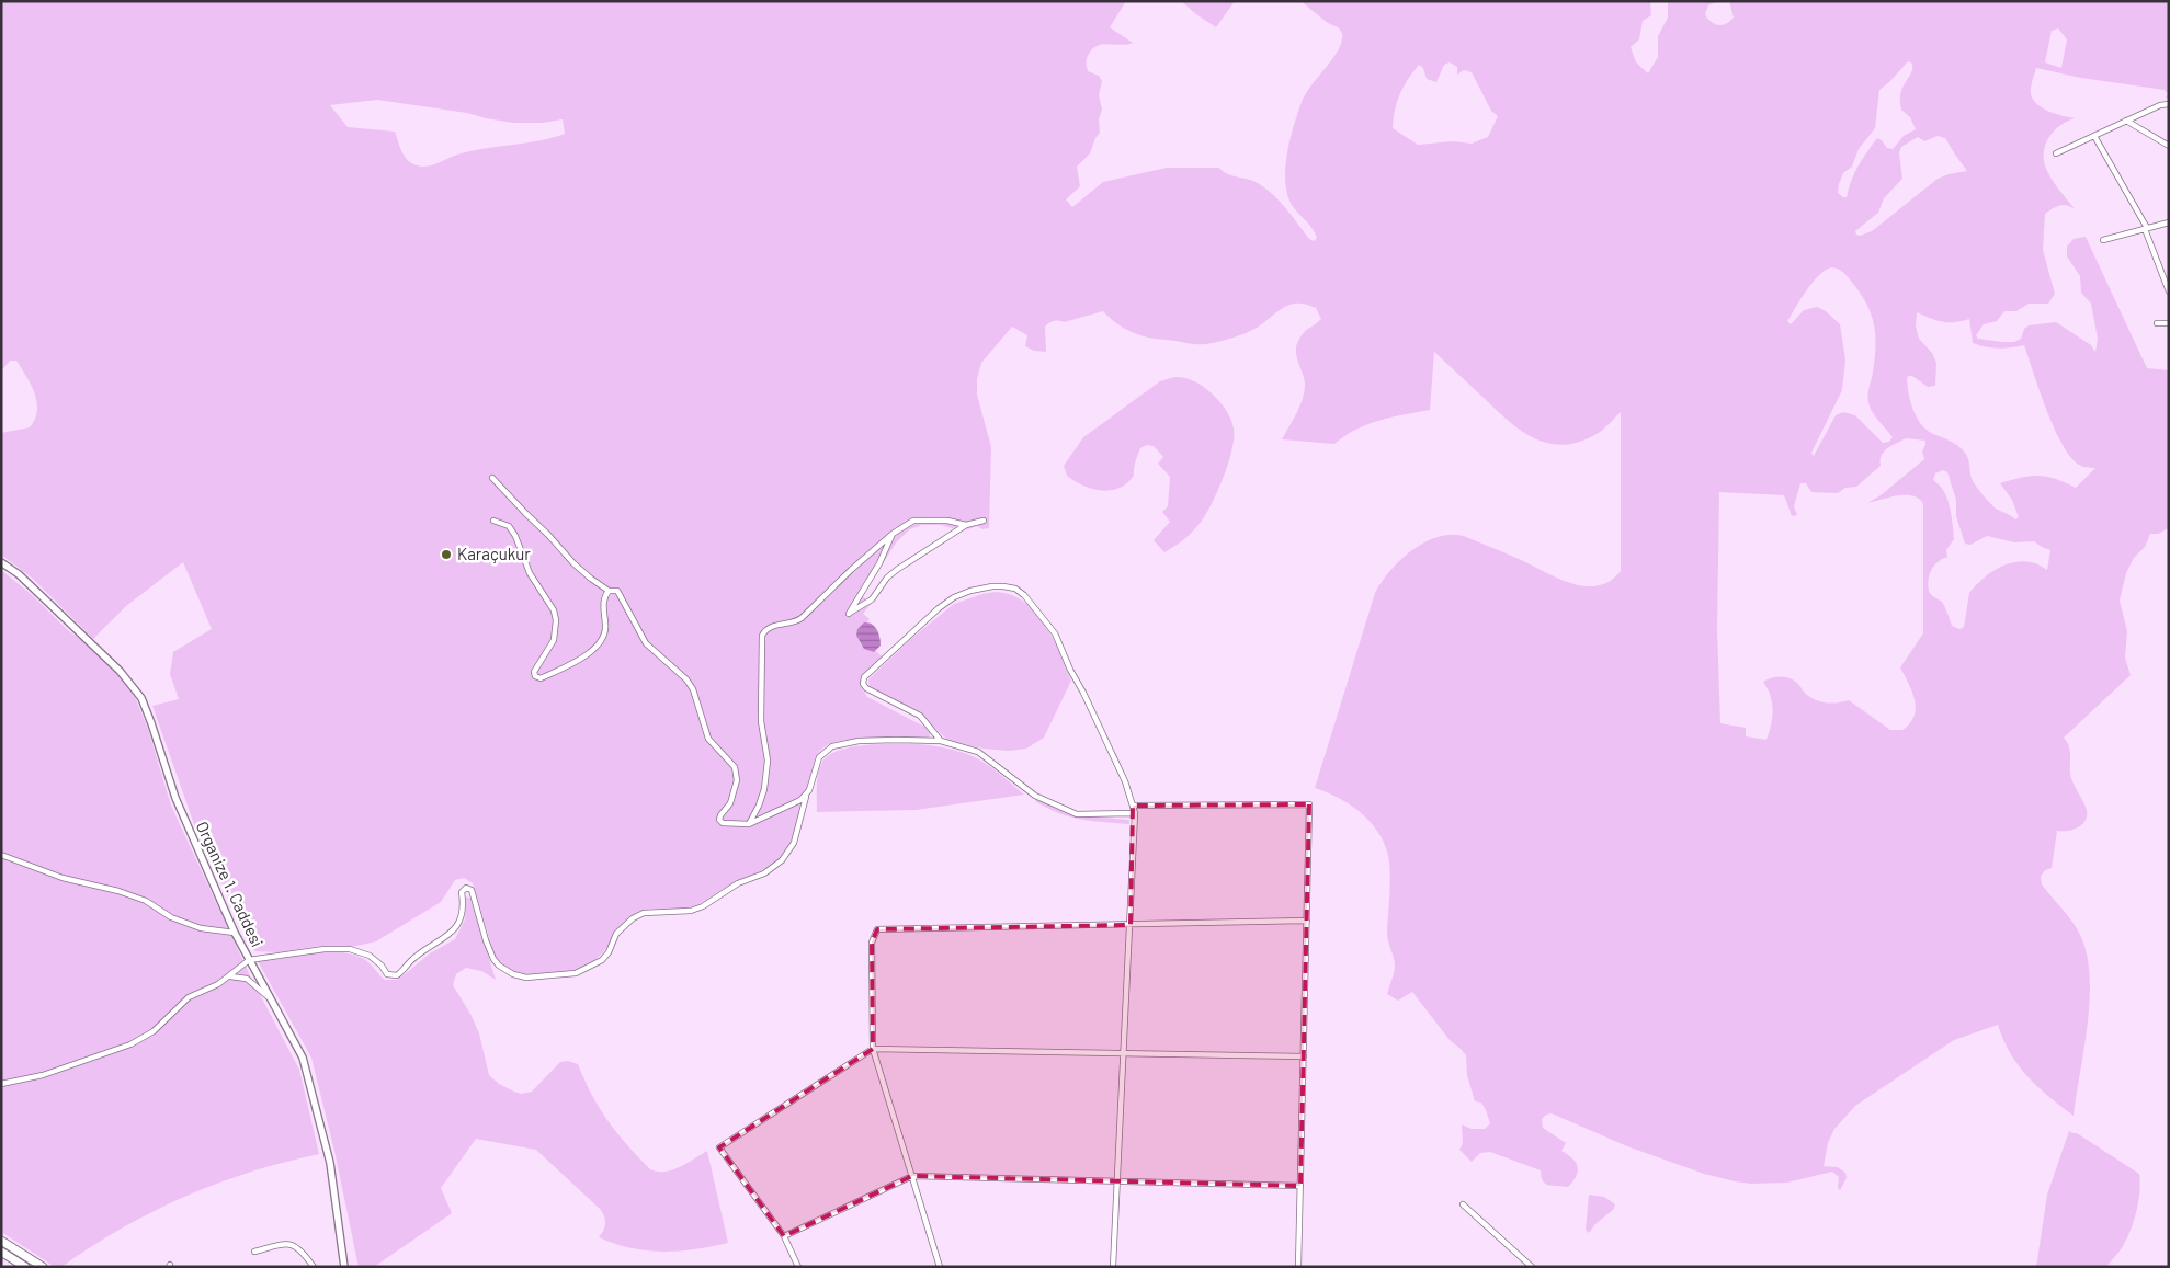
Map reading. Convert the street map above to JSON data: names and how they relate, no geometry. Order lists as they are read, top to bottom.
{
  "streets": {
    "street": ["Organize 1. Caddesi"]
  },
  "places": ["Karaçukur"]
}
